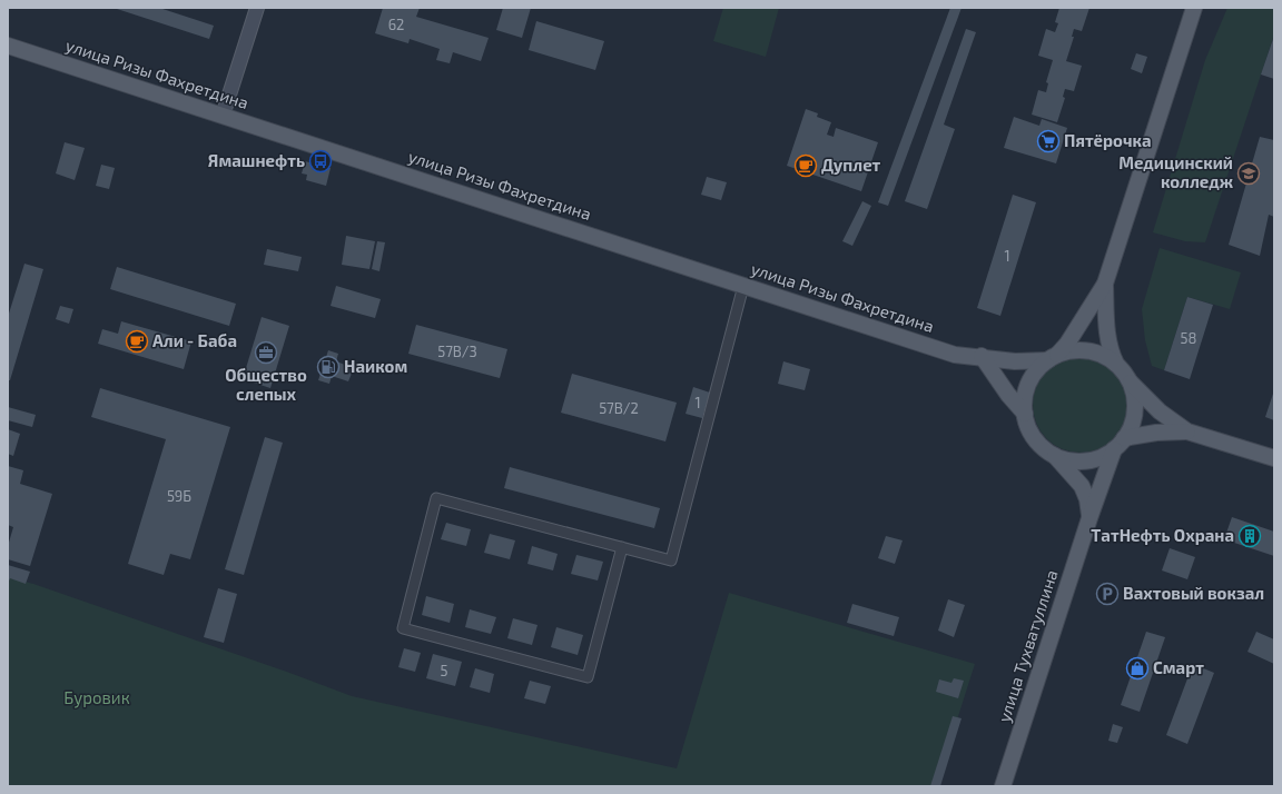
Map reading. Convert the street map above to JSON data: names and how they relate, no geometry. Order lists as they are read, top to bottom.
{
  "streets": {
    "main road": ["улица Ризы Фахретдина", "улица Тухватуллина"]
  },
  "crossings": [
    ["улица Ризы Фахретдина", "улица Тухватуллина"]
  ],
  "parks": ["Буровик"],
  "places": {
    "supermarket": ["Пятёрочка"],
    "bus stop": ["Ямашнефть"],
    "cafe": ["Дуплет", "Али - Баба"],
    "school or university": ["Медицинский колледж"],
    "office": ["Общество слепых"],
    "fuel station": ["Наиком"],
    "building": ["ТатНефть Охрана"],
    "parking": ["Вахтовый вокзал"],
    "shop": ["Смарт"]
  },
  "house_numbers": [
    "62",
    "1",
    "58",
    "57В/3",
    "1",
    "57В/2",
    "59Б",
    "5"
  ]
}
